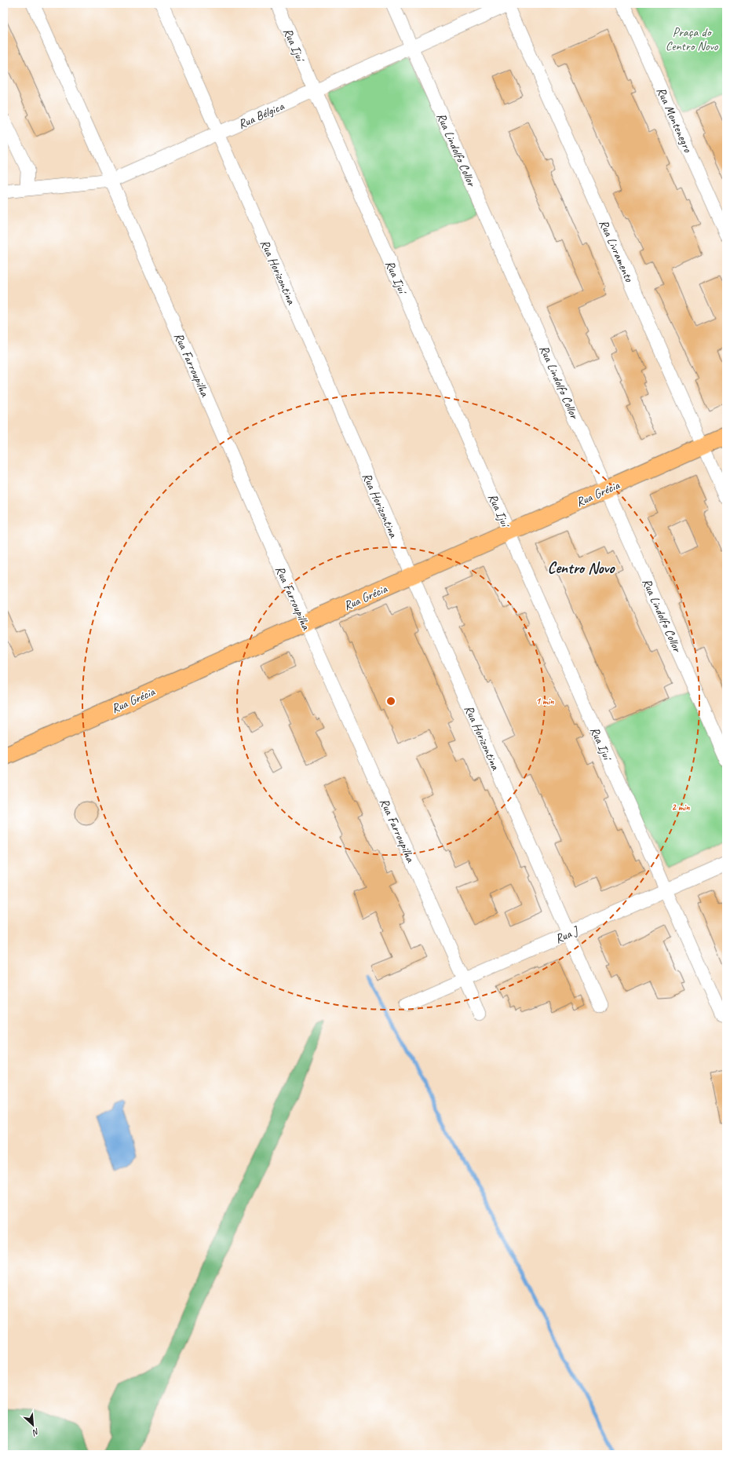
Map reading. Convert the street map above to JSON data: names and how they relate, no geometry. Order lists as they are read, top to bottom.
{
  "streets": {
    "main road": ["Rua Grécia"],
    "street": [
      "Rua Ijuí",
      "Rua Bélgica",
      "Rua Montenegro",
      "Rua Lindolfo Collor",
      "Rua Livramento",
      "Rua Horizontina",
      "Rua Farroupilha",
      "Rua J"
    ]
  },
  "crossings": [
    ["Rua Ijuí", "Rua Bélgica"],
    ["Rua Ijuí", "Rua Grécia"],
    ["Rua Ijuí", "Rua J"],
    ["Rua Bélgica", "Rua Lindolfo Collor"],
    ["Rua Bélgica", "Rua Livramento"],
    ["Rua Bélgica", "Rua Horizontina"],
    ["Rua Bélgica", "Rua Farroupilha"],
    ["Rua Lindolfo Collor", "Rua Grécia"],
    ["Rua Livramento", "Rua Grécia"],
    ["Rua Horizontina", "Rua Grécia"],
    ["Rua Horizontina", "Rua J"],
    ["Rua Farroupilha", "Rua Grécia"],
    ["Rua Farroupilha", "Rua J"]
  ],
  "districts": ["Centro Novo"],
  "parks": ["Praça do Centro Novo"],
  "north": "bottom right",
  "rings": ["1 min", "2 min"]
}
